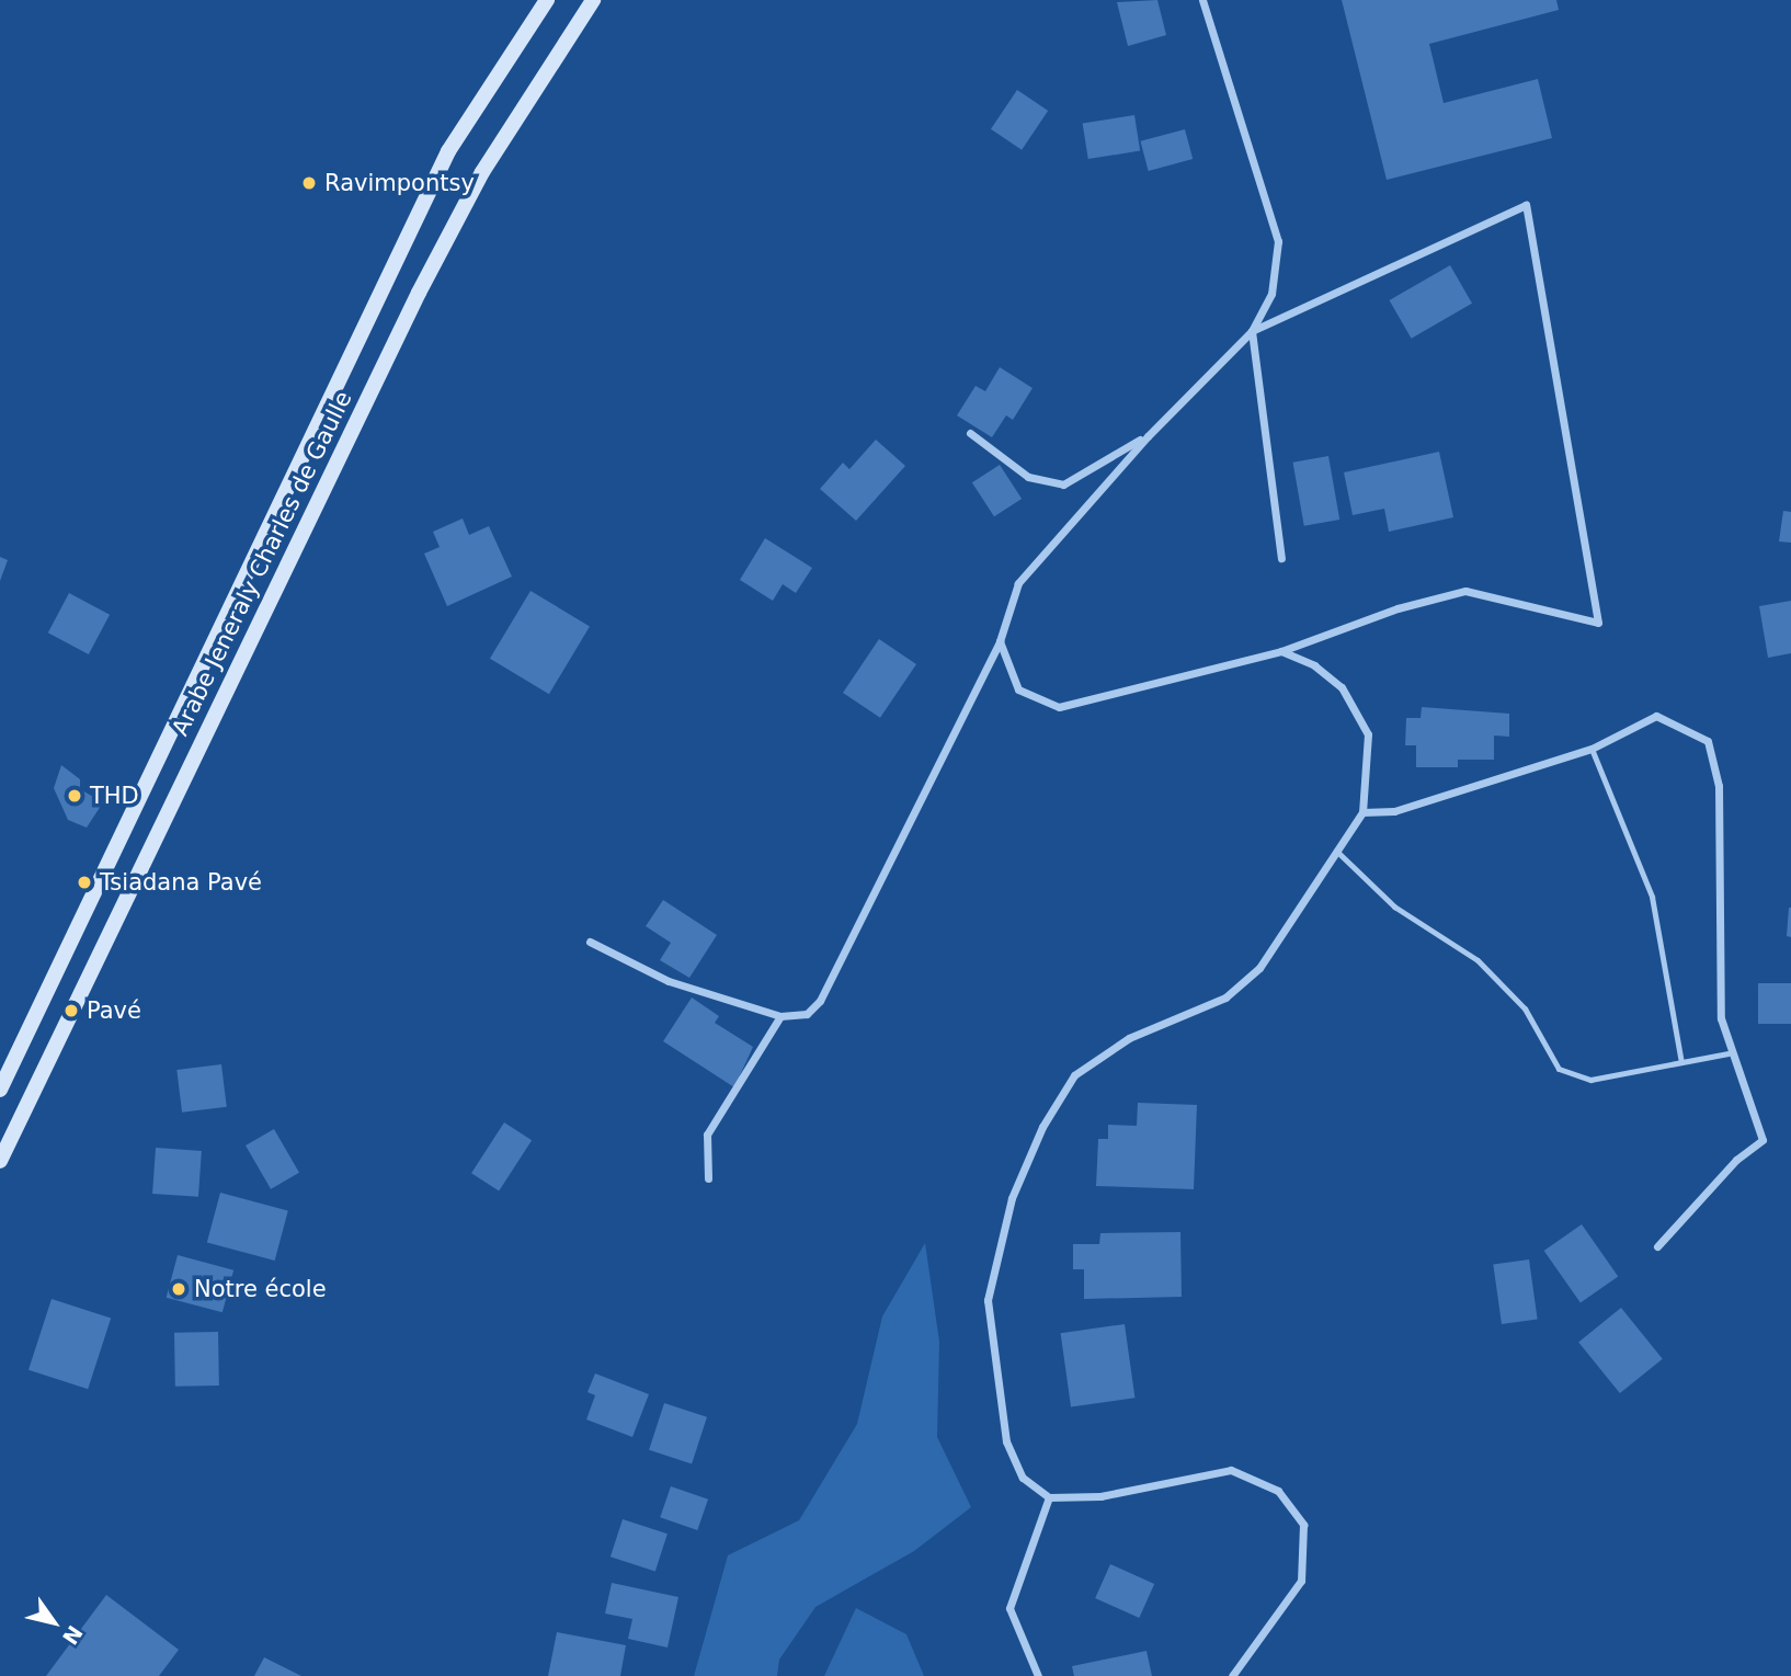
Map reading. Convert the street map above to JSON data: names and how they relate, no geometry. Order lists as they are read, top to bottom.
{
  "streets": {
    "street": ["Arabe Jeneraly Charles de Gaulle"]
  },
  "places": [
    "Ravimpontsy",
    "THD",
    "Tsiadana Pavé",
    "Pavé",
    "Notre école"
  ],
  "north": "bottom right"
}
